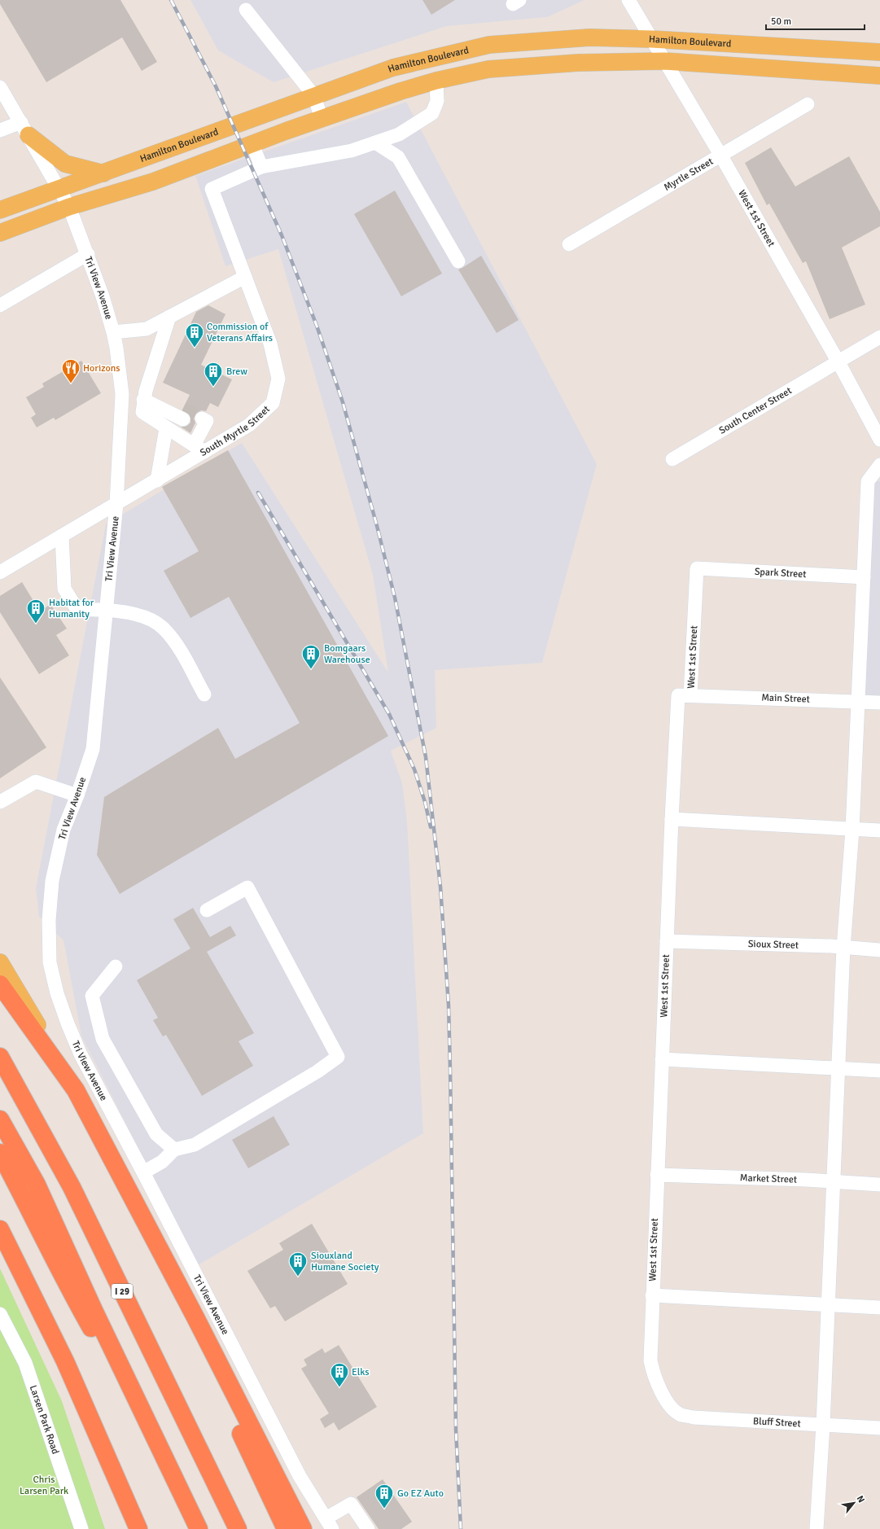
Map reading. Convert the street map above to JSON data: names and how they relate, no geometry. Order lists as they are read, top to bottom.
{
  "streets": {
    "highway": ["I 29"],
    "main road": ["Hamilton Boulevard"],
    "street": [
      "Myrtle Street",
      "West 1st Street",
      "Tri View Avenue",
      "South Center Street",
      "South Myrtle Street",
      "Spark Street",
      "Main Street",
      "Sioux Street",
      "Market Street",
      "Larsen Park Road",
      "Bluff Street"
    ]
  },
  "crossings": [
    ["Hamilton Boulevard", "West 1st Street"],
    ["Hamilton Boulevard", "Tri View Avenue"],
    ["Myrtle Street", "West 1st Street"],
    ["West 1st Street", "South Center Street"],
    ["West 1st Street", "Spark Street"],
    ["West 1st Street", "Main Street"],
    ["West 1st Street", "Sioux Street"],
    ["West 1st Street", "Market Street"],
    ["West 1st Street", "Bluff Street"],
    ["Tri View Avenue", "South Myrtle Street"]
  ],
  "parks": ["Chris Larsen Park"],
  "places": {
    "building": [
      "Commission of Veterans Affairs",
      "Brew",
      "Habitat for Humanity",
      "Bomgaars Warehouse",
      "Siouxland Humane Society",
      "Elks",
      "Go EZ Auto"
    ],
    "restaurant": ["Horizons"]
  },
  "scale_bar": "50 m",
  "north": "top right"
}
